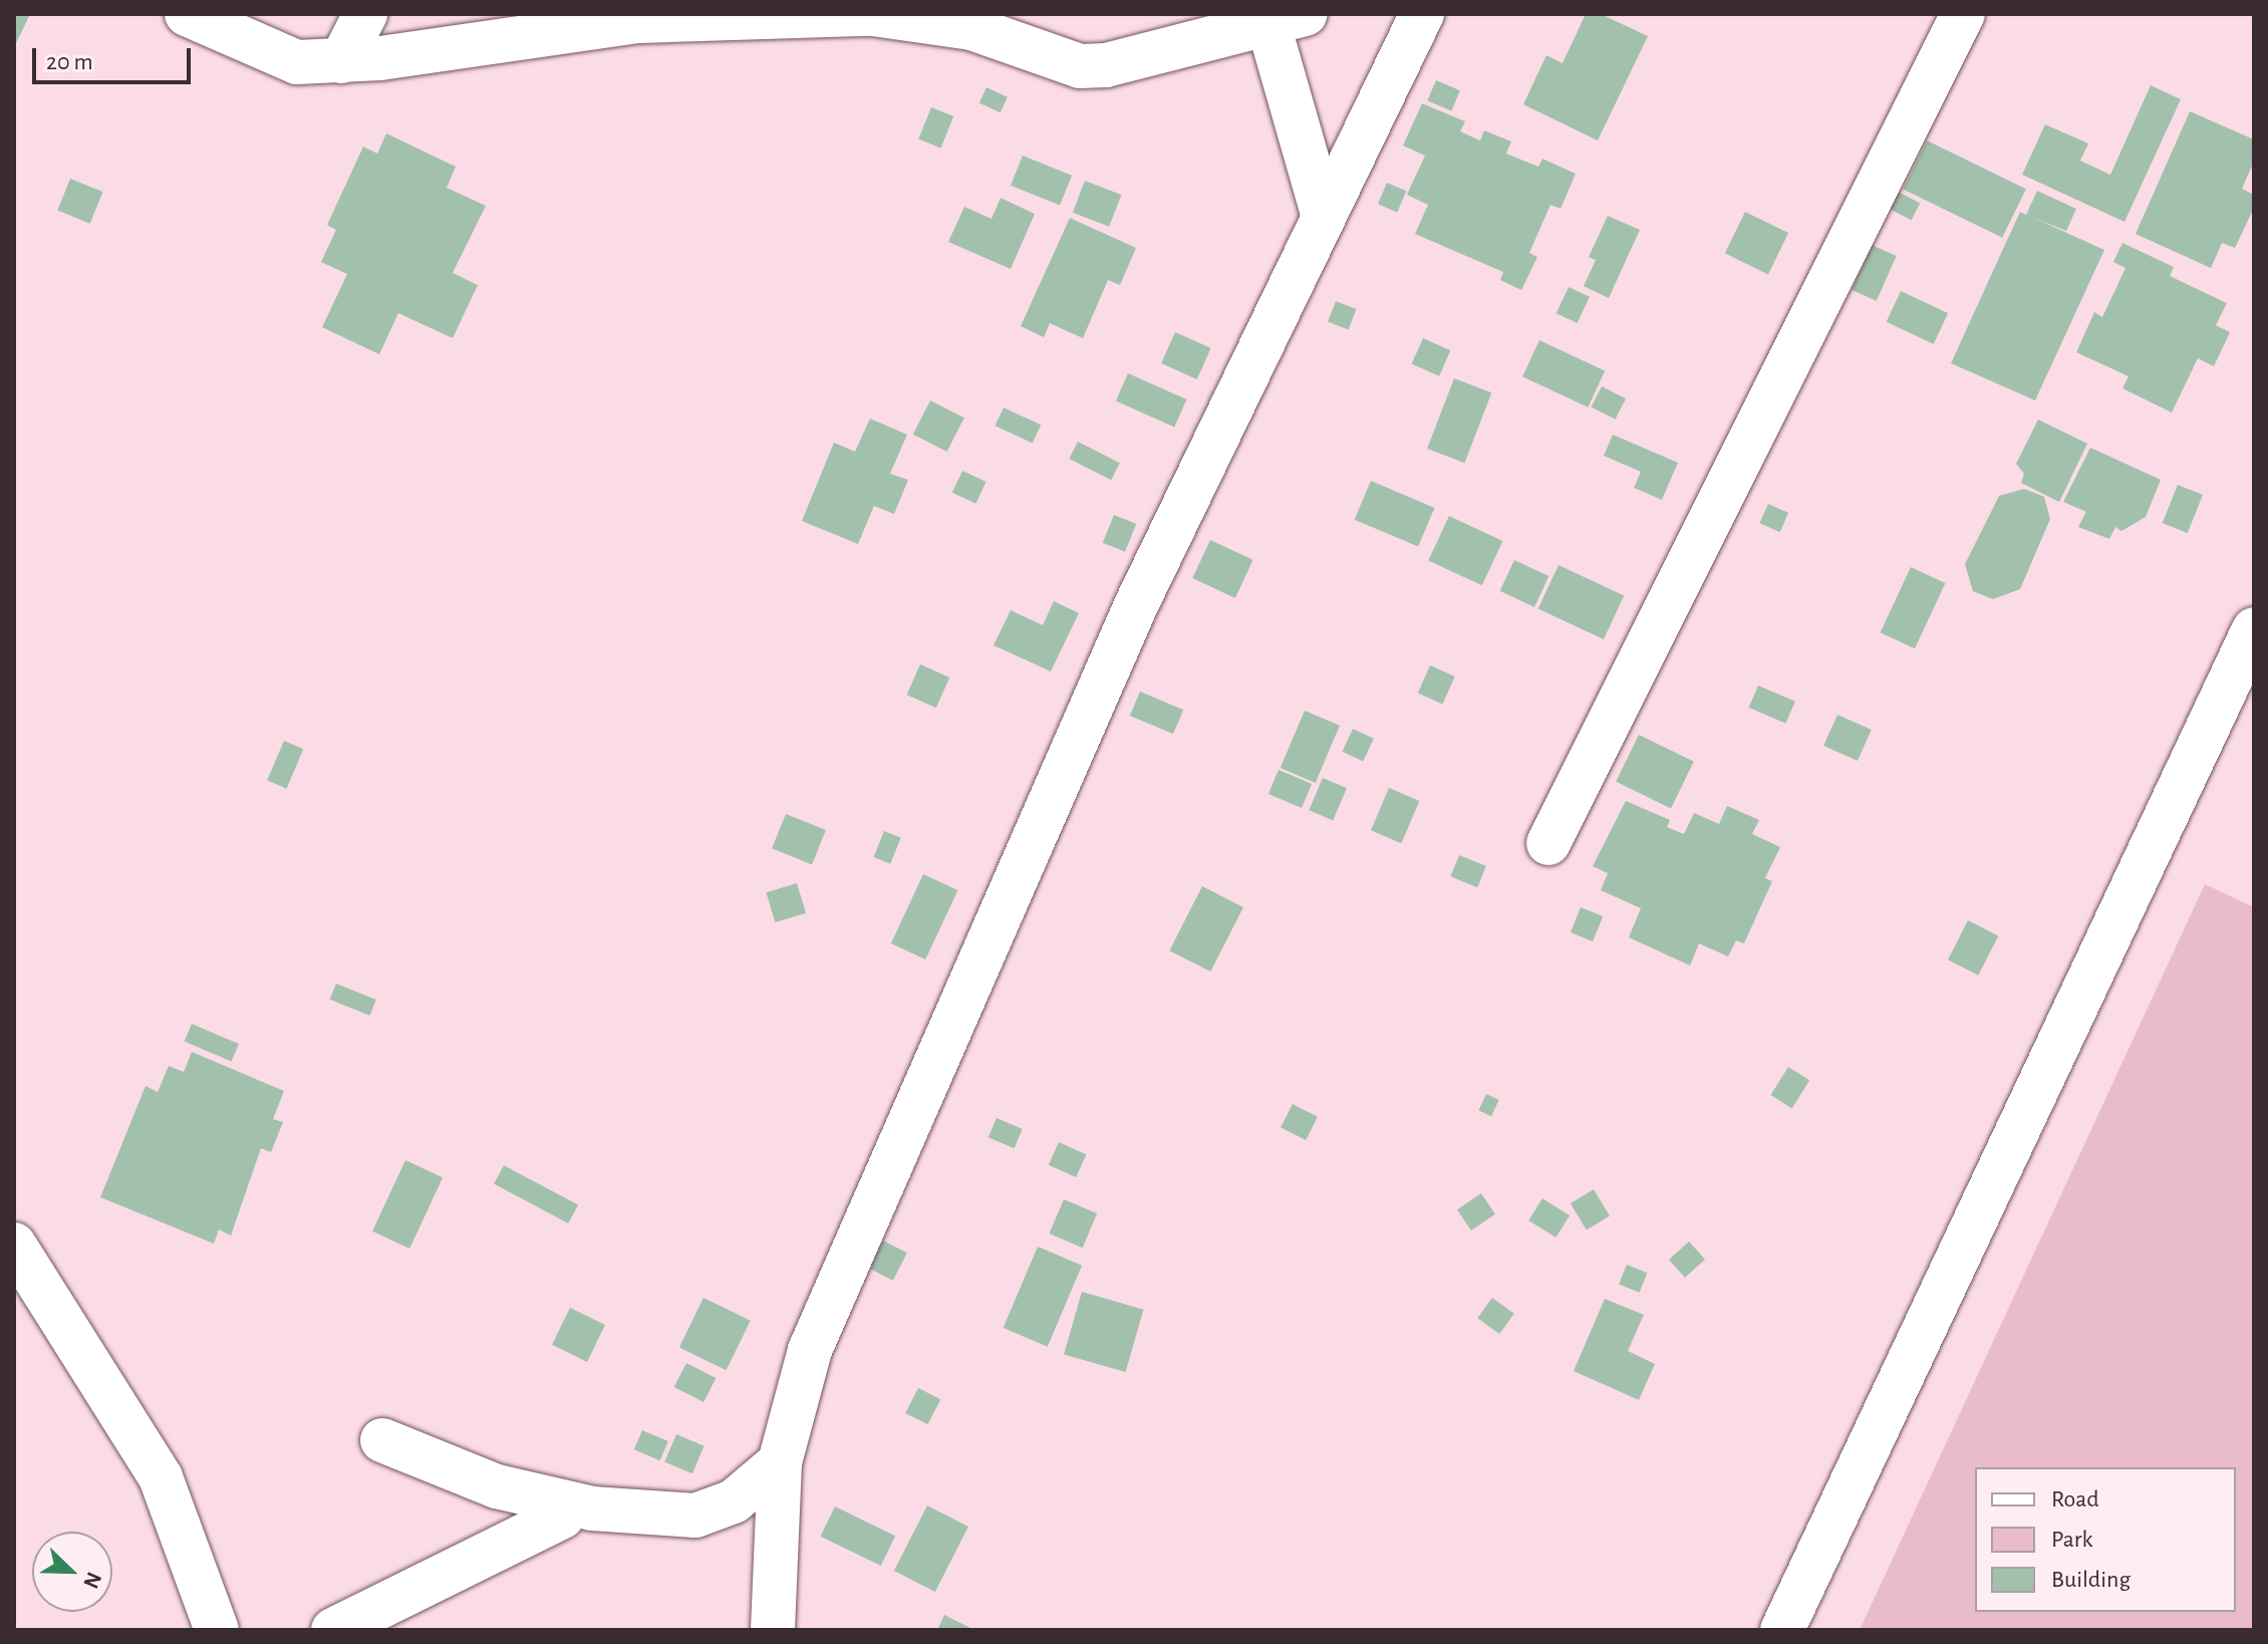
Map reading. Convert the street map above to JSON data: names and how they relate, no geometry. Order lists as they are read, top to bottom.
{
  "legend": ["Road", "Park", "Building"],
  "scale_bar": "20 m",
  "north": "bottom right"
}
